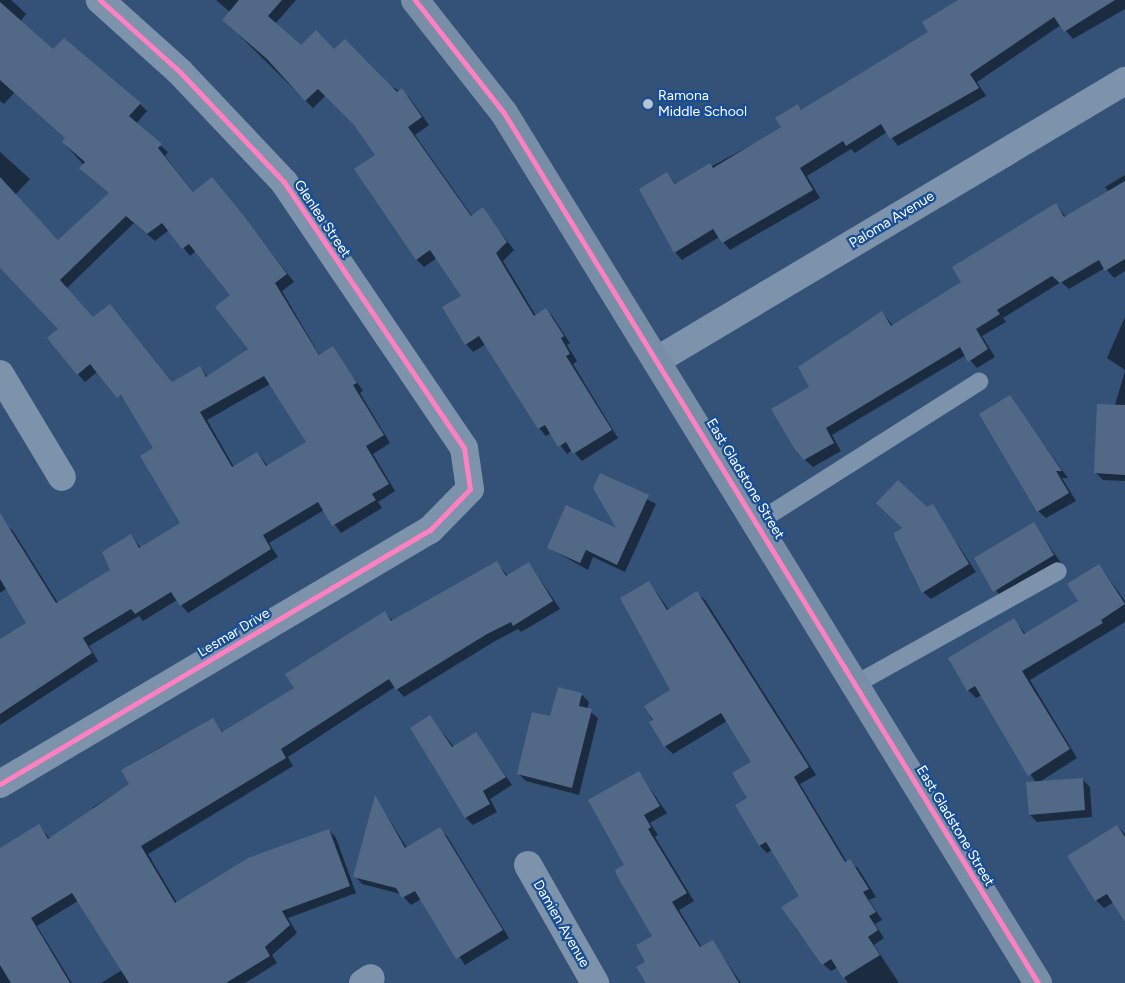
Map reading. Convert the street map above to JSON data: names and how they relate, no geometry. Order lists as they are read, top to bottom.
{
  "streets": {
    "street": [
      "Glenlea Street",
      "Paloma Avenue",
      "East Gladstone Street",
      "Lesmar Drive",
      "Damien Avenue"
    ]
  },
  "crossings": [
    ["Glenlea Street", "Lesmar Drive"],
    ["Paloma Avenue", "East Gladstone Street"]
  ],
  "places": ["Ramona Middle School"]
}
